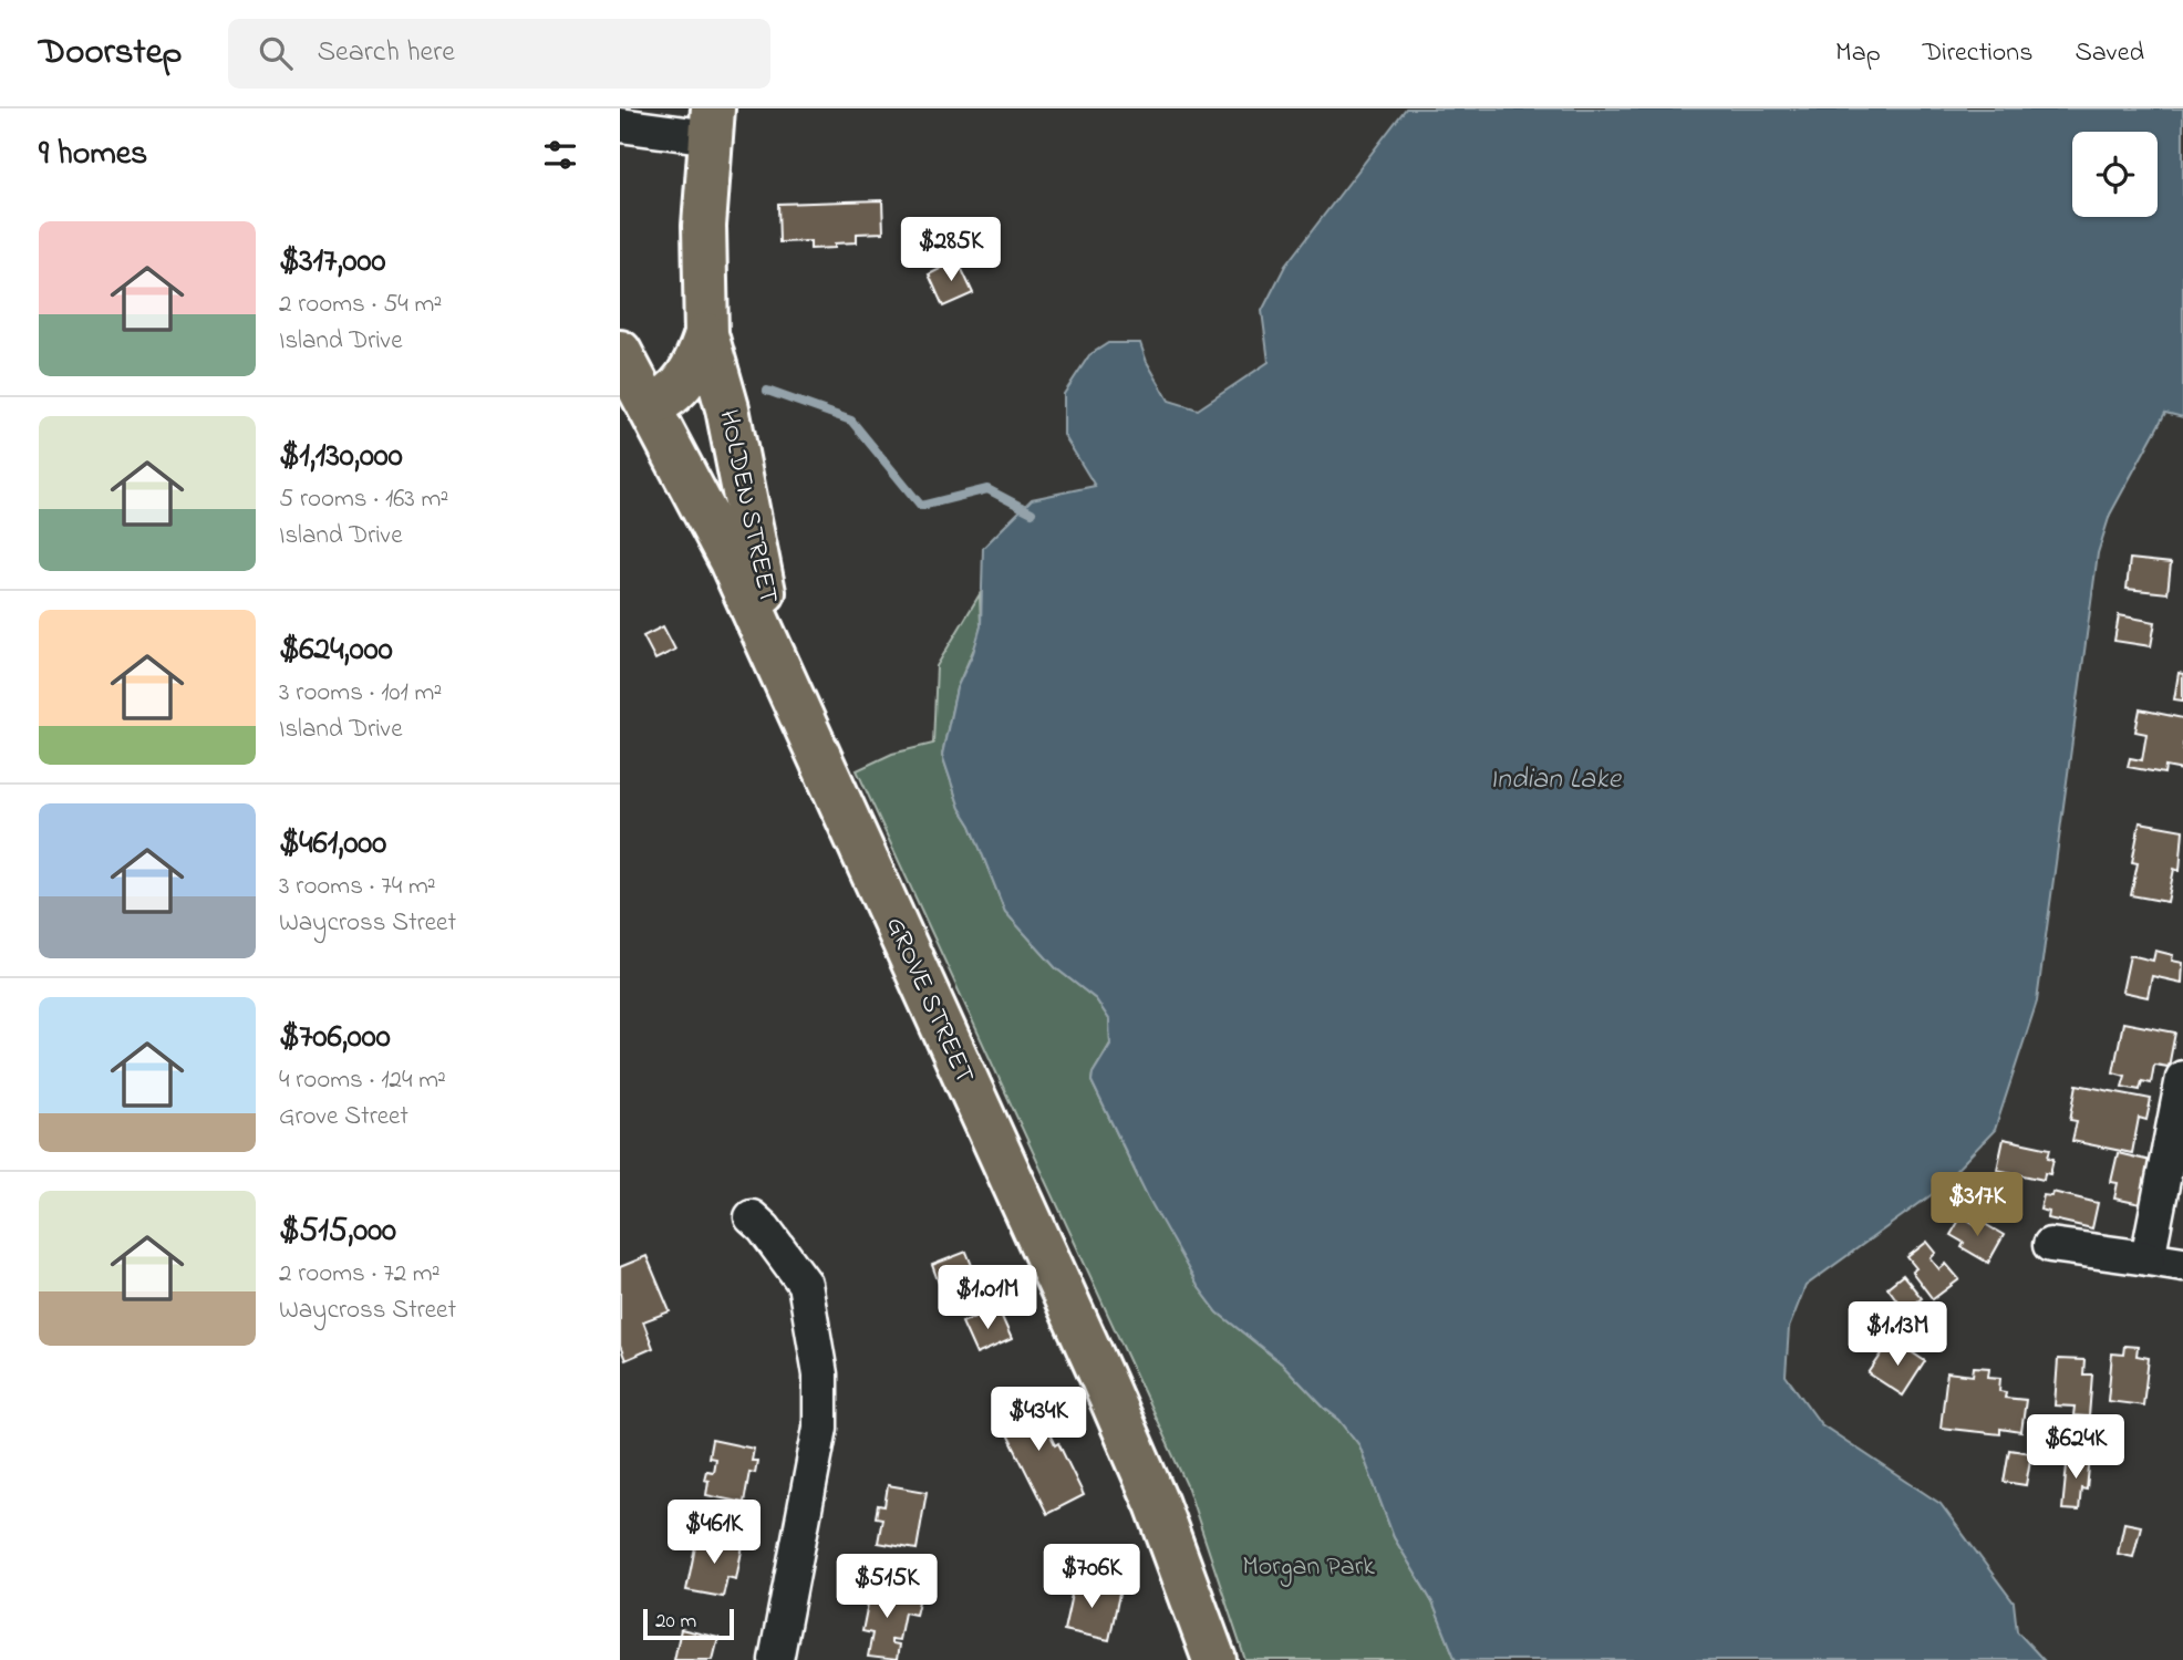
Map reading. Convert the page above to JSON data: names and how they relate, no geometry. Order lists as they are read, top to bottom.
{
  "streets": {
    "main road": ["HOLDEN STREET", "GROVE STREET"]
  },
  "crossings": [
    ["HOLDEN STREET", "GROVE STREET"]
  ],
  "water": ["Indian Lake"],
  "parks": ["Morgan Park"],
  "scale_bar": "20 m",
  "page": {
    "header": "Doorstep",
    "search": "Search here",
    "nav": ["Map", "Directions", "Saved"],
    "heading": "9 homes",
    "list": [
      {
        "name": "$317,000",
        "note": "2 rooms · 54 m² · Island Drive"
      },
      {
        "name": "$1,130,000",
        "note": "5 rooms · 163 m² · Island Drive"
      },
      {
        "name": "$624,000",
        "note": "3 rooms · 101 m² · Island Drive"
      },
      {
        "name": "$461,000",
        "note": "3 rooms · 74 m² · Waycross Street"
      },
      {
        "name": "$706,000",
        "note": "4 rooms · 124 m² · Grove Street"
      },
      {
        "name": "$515,000",
        "note": "2 rooms · 72 m² · Waycross Street"
      }
    ],
    "price": [
      "$285K",
      "$317K",
      "$1.01M",
      "$1.13M",
      "$434K",
      "$624K",
      "$461K",
      "$706K",
      "$515K"
    ],
    "scale": "20 m"
  }
}
